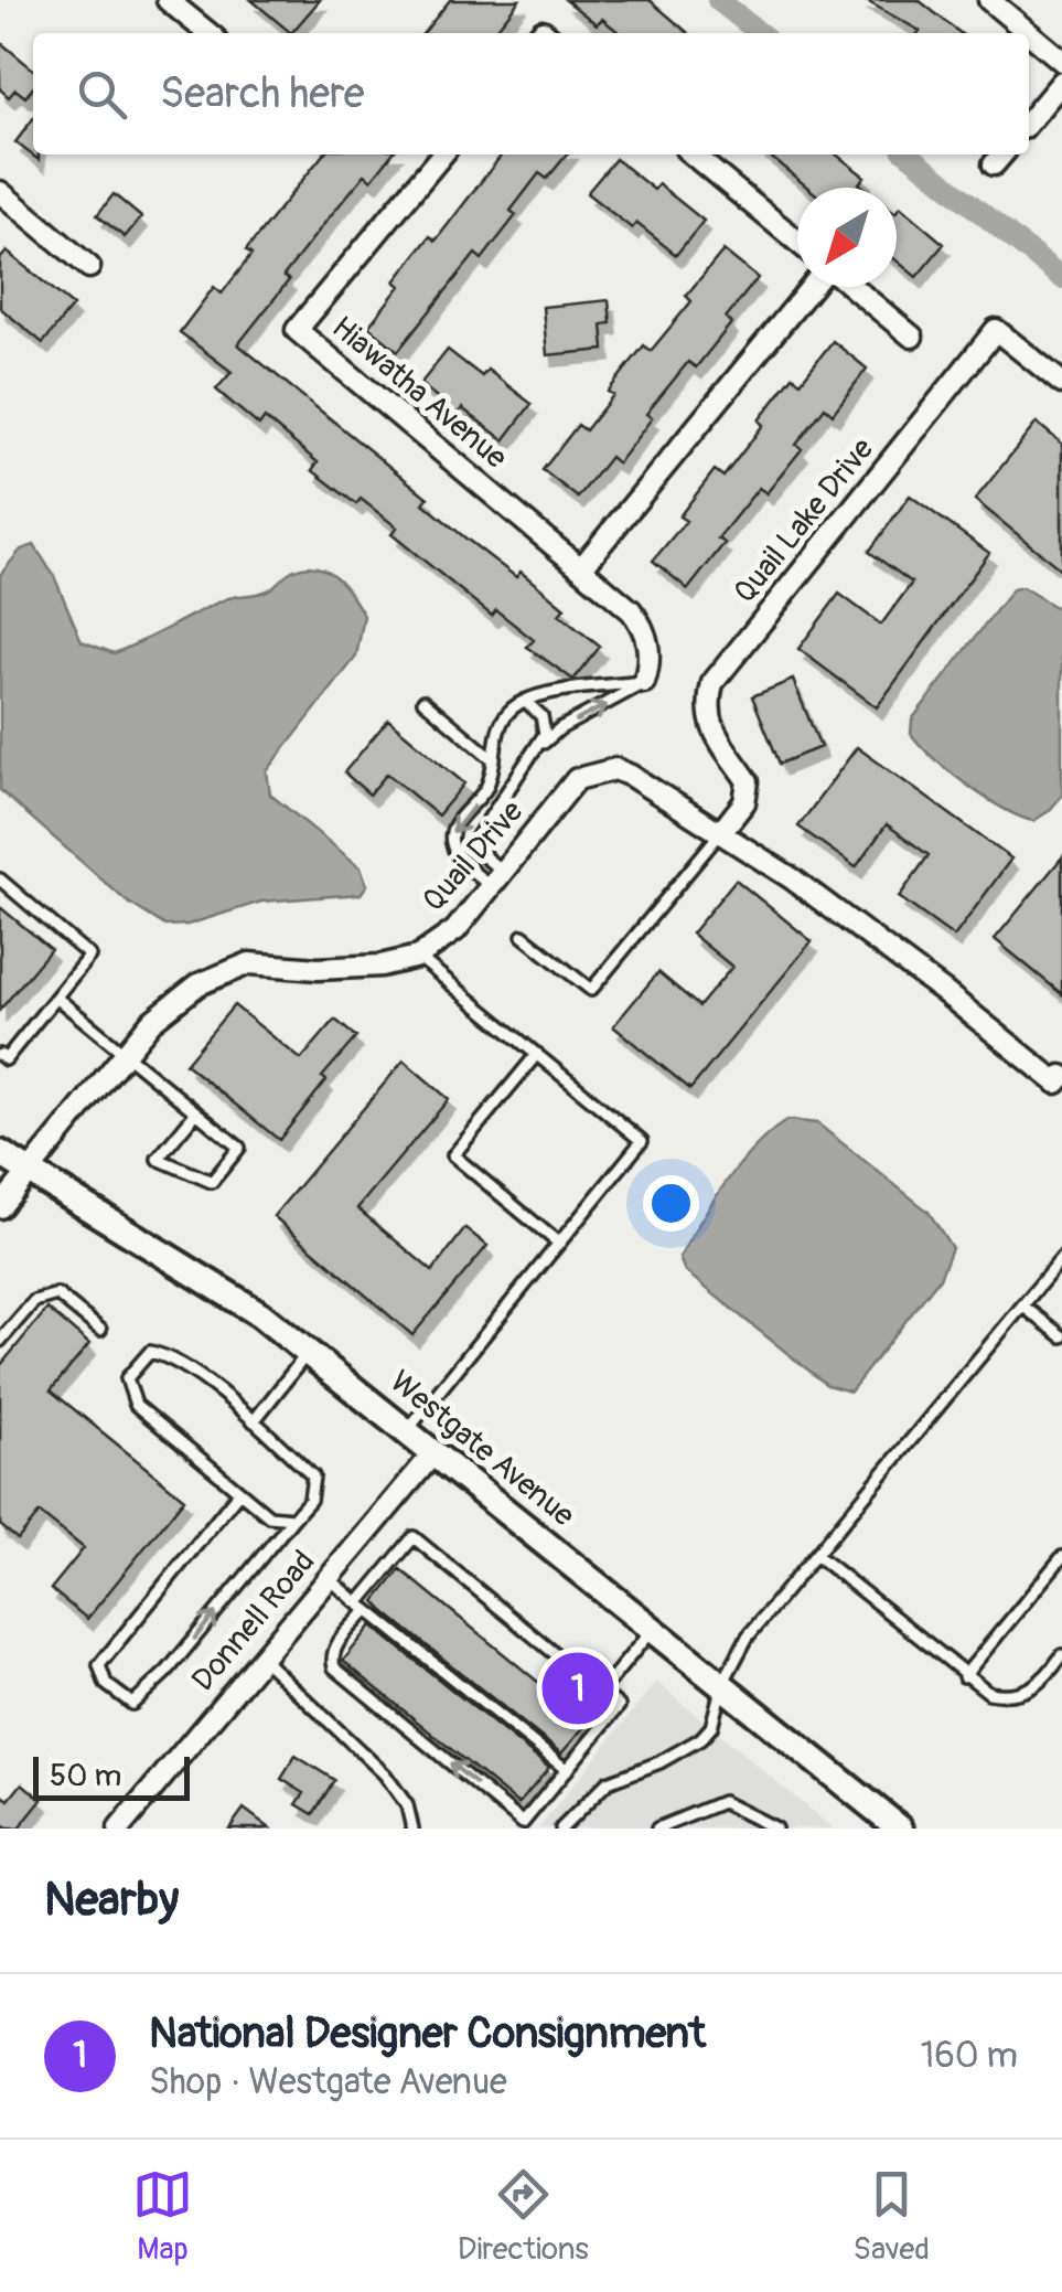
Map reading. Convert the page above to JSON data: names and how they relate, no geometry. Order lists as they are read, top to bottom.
{
  "streets": {
    "street": [
      "Hiawatha Avenue",
      "Quail Lake Drive",
      "Quail Drive",
      "Westgate Avenue",
      "Donnell Road"
    ]
  },
  "crossings": [
    ["Quail Lake Drive", "Quail Drive"],
    ["Quail Drive", "Westgate Avenue"],
    ["Westgate Avenue", "Donnell Road"]
  ],
  "scale_bar": "50 m",
  "north": "bottom left",
  "page": {
    "search": "Search here",
    "pins": "1",
    "scale": "50 m",
    "heading": "Nearby",
    "list": [
      {
        "mark": "1",
        "name": "National Designer Consignment",
        "note": "Shop · Westgate Avenue",
        "value": "160 m"
      }
    ],
    "nav": ["Map", "Directions", "Saved"]
  }
}
